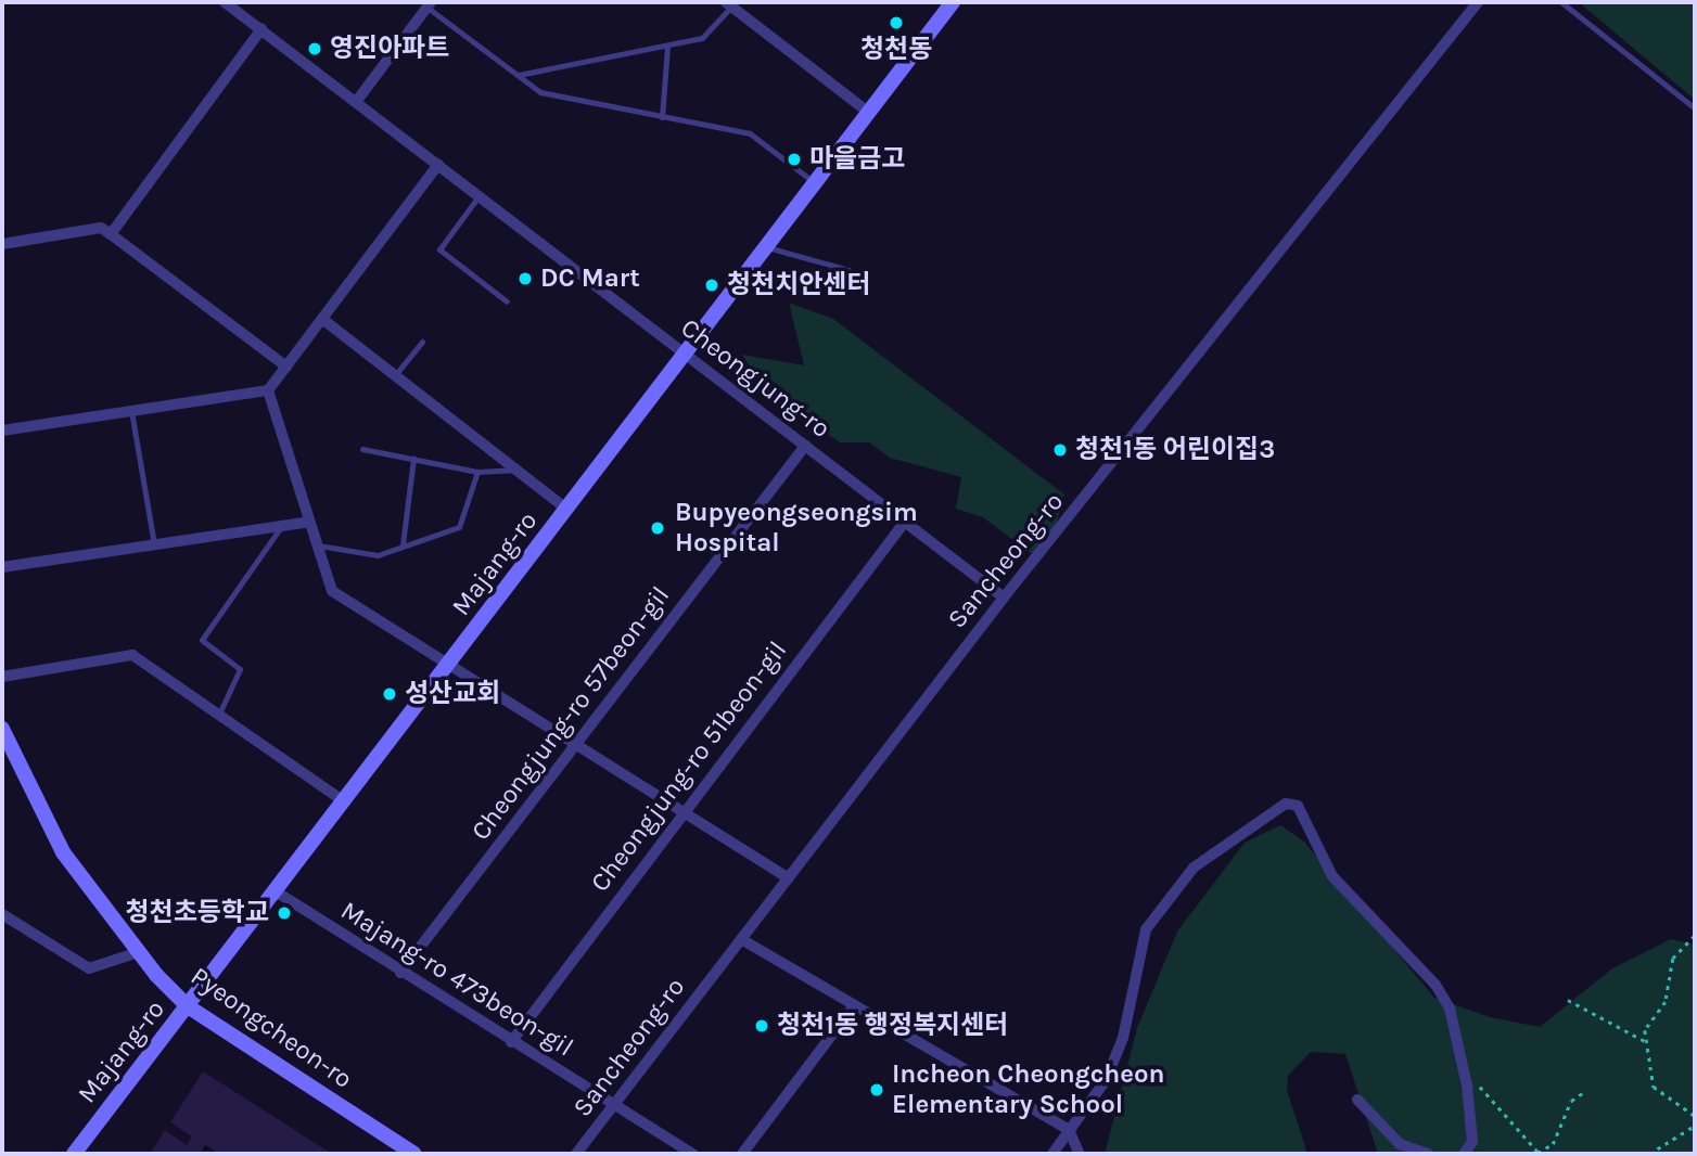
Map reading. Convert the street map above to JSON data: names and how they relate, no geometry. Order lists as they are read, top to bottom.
{
  "streets": {
    "main road": ["Majang-ro", "Pyeongcheon-ro"],
    "street": [
      "Cheongjung-ro",
      "Sancheong-ro",
      "Cheongjung-ro 57beon-gil",
      "Cheongjung-ro 51beon-gil",
      "Majang-ro 473beon-gil"
    ]
  },
  "crossings": [
    ["Cheongjung-ro", "Sancheong-ro"],
    ["Cheongjung-ro", "Majang-ro"],
    ["Cheongjung-ro", "Cheongjung-ro 57beon-gil"],
    ["Cheongjung-ro", "Cheongjung-ro 51beon-gil"],
    ["Sancheong-ro", "Majang-ro 473beon-gil"],
    ["Majang-ro", "Majang-ro 473beon-gil"],
    ["Majang-ro", "Pyeongcheon-ro"],
    ["Cheongjung-ro 57beon-gil", "Majang-ro 473beon-gil"],
    ["Cheongjung-ro 51beon-gil", "Majang-ro 473beon-gil"]
  ],
  "places": [
    "청천동",
    "영진아파트",
    "마을금고",
    "DC Mart",
    "청천치안센터",
    "청천1동 어린이집3",
    "Bupyeongseongsim Hospital",
    "성산교회",
    "청천초등학교",
    "청천1동 행정복지센터",
    "Incheon Cheongcheon Elementary School"
  ]
}
